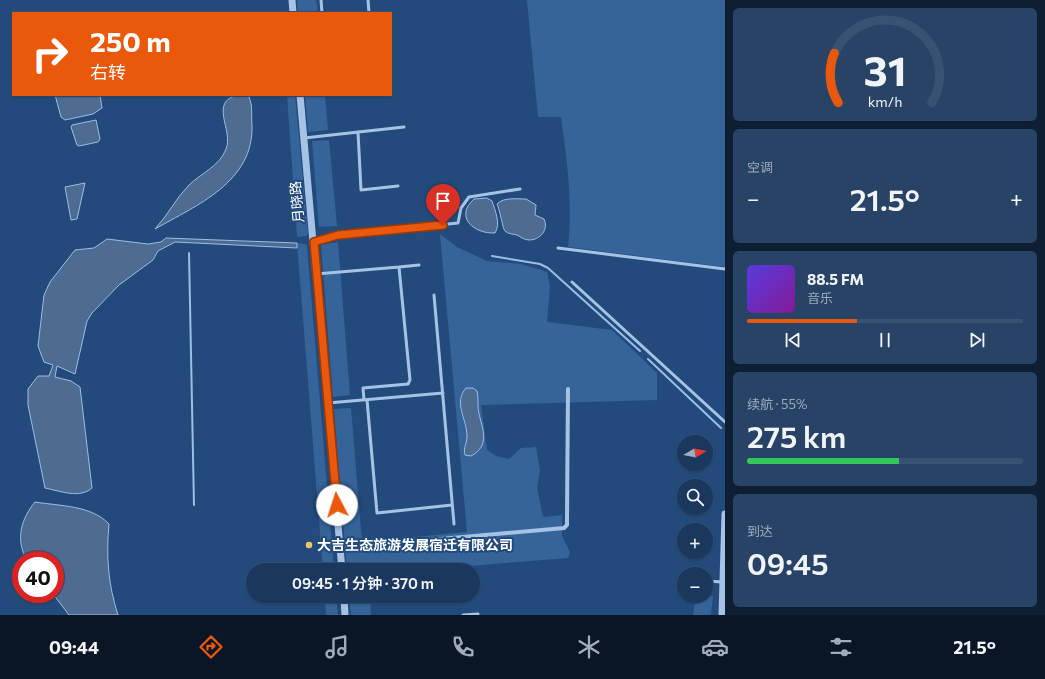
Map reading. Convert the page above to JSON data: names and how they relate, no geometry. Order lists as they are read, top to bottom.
{
  "streets": {
    "street": ["月晓路"]
  },
  "places": ["大吉生态旅游发展宿迁有限公司"],
  "north": "right",
  "page": {
    "turn": ["250 m", "右转"],
    "tile": [
      "空调",
      ["续航 · 55%", "275 km"],
      ["到达", "09:45"]
    ],
    "heat": ["−", "21.5°", "+"],
    "song": ["88.5 FM", "音乐"],
    "map_buttons": ["+", "−"],
    "limit": "40",
    "trip": "09:45 · 1 分钟 · 370 m",
    "tabs": ["09:44", "21.5°"],
    "gauge": ["31", "km/h"]
  }
}
